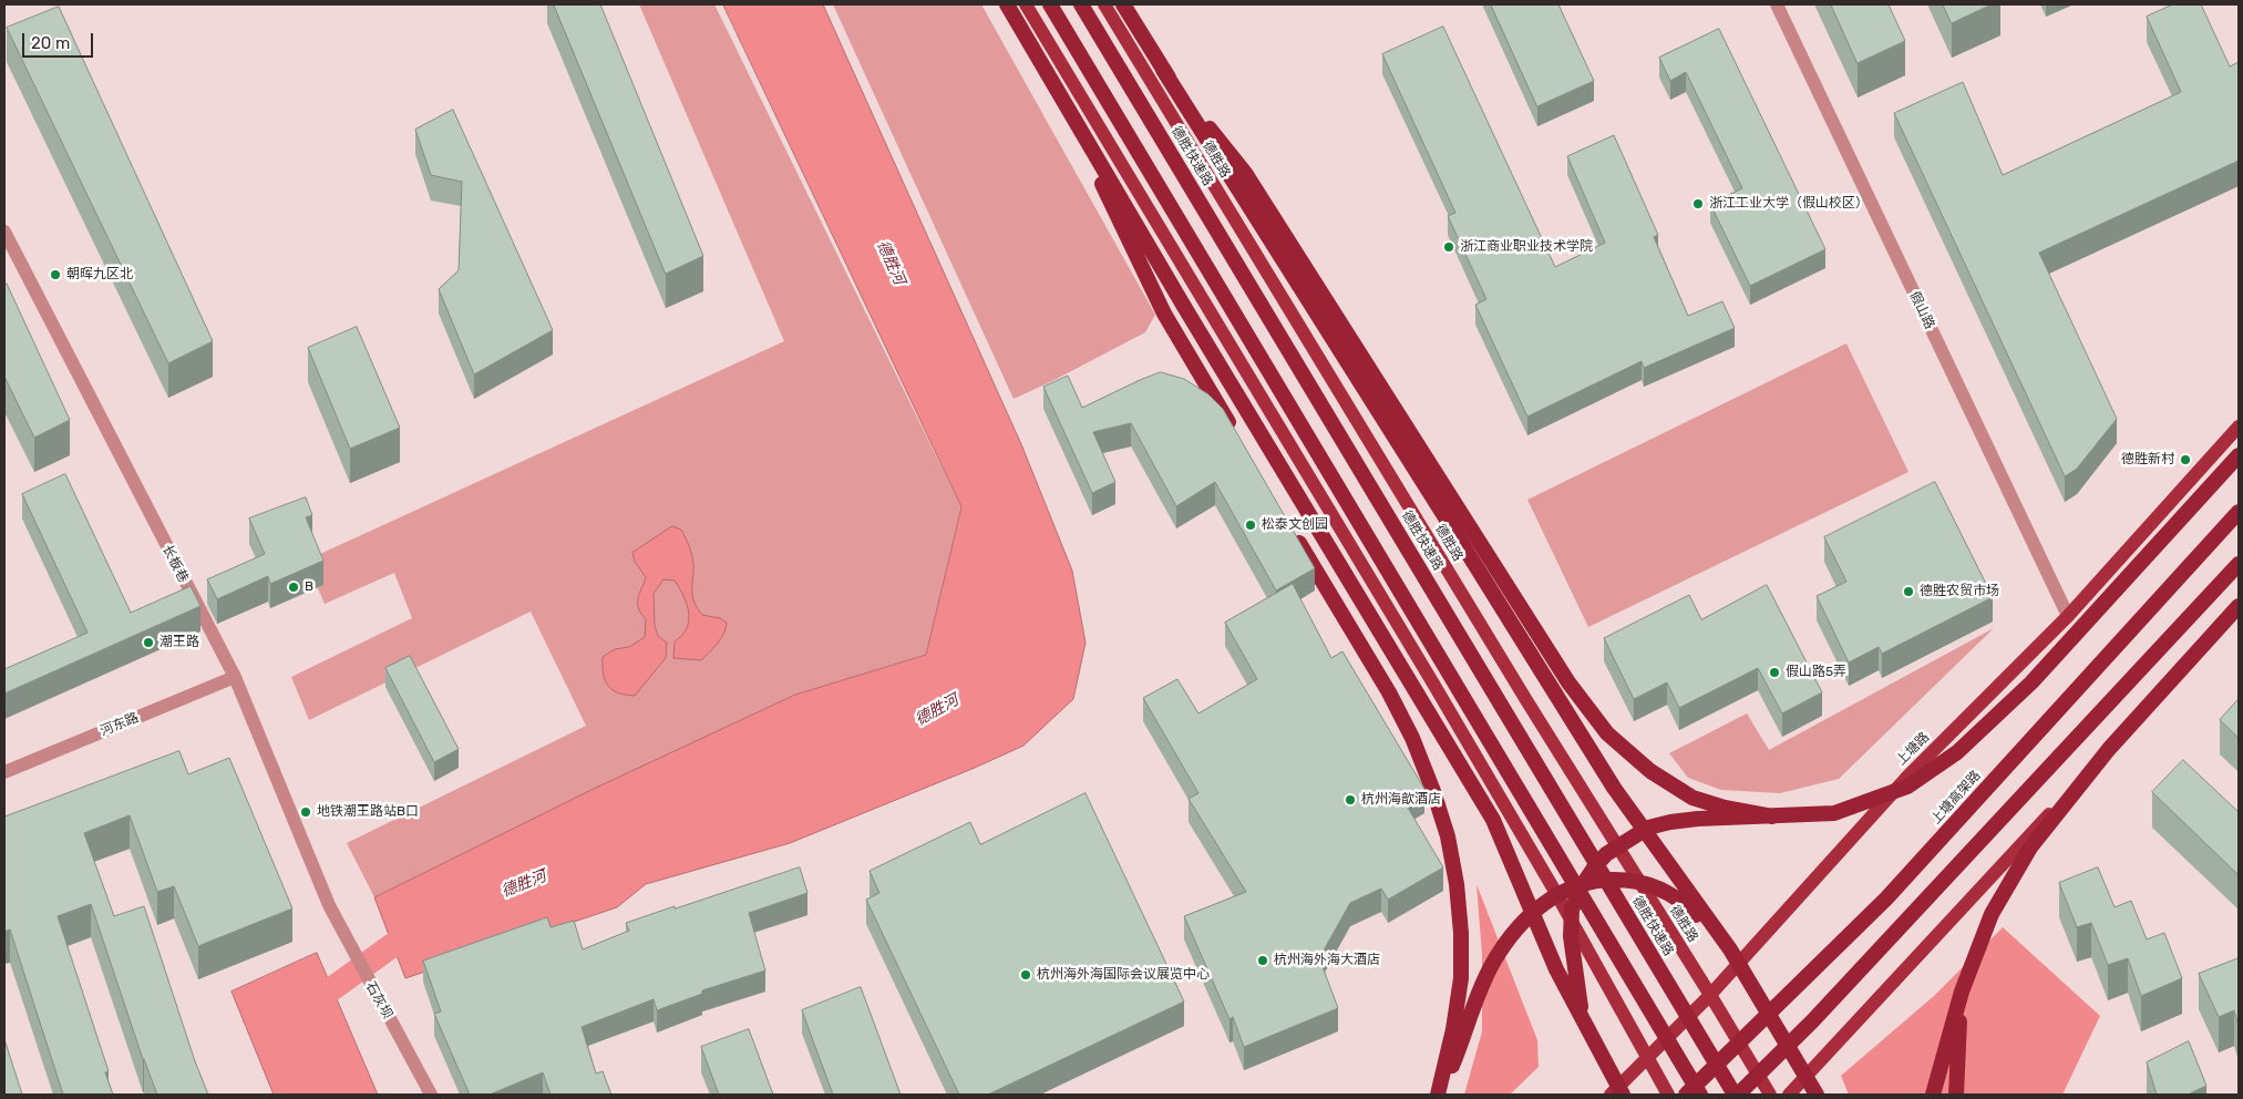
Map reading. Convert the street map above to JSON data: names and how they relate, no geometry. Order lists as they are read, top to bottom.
{
  "streets": {
    "highway": ["德胜快速路", "上塘高架路"],
    "main road": ["德胜路", "上塘路"],
    "street": [
      "假山路",
      "长板巷",
      "河东路",
      "石灰坝"
    ]
  },
  "crossings": [
    ["德胜路", "上塘路"],
    ["假山路", "上塘路"],
    ["长板巷", "河东路"],
    ["长板巷", "石灰坝"]
  ],
  "water": ["德胜河"],
  "places": [
    "浙江工业大学（假山校区）",
    "浙江商业职业技术学院",
    "朝晖九区北",
    "德胜新村",
    "松泰文创园",
    "B",
    "德胜农贸市场",
    "潮王路",
    "假山路5弄",
    "杭州海歆酒店",
    "地铁潮王路站B口",
    "杭州海外海大酒店",
    "杭州海外海国际会议展览中心"
  ],
  "scale_bar": "20 m"
}
